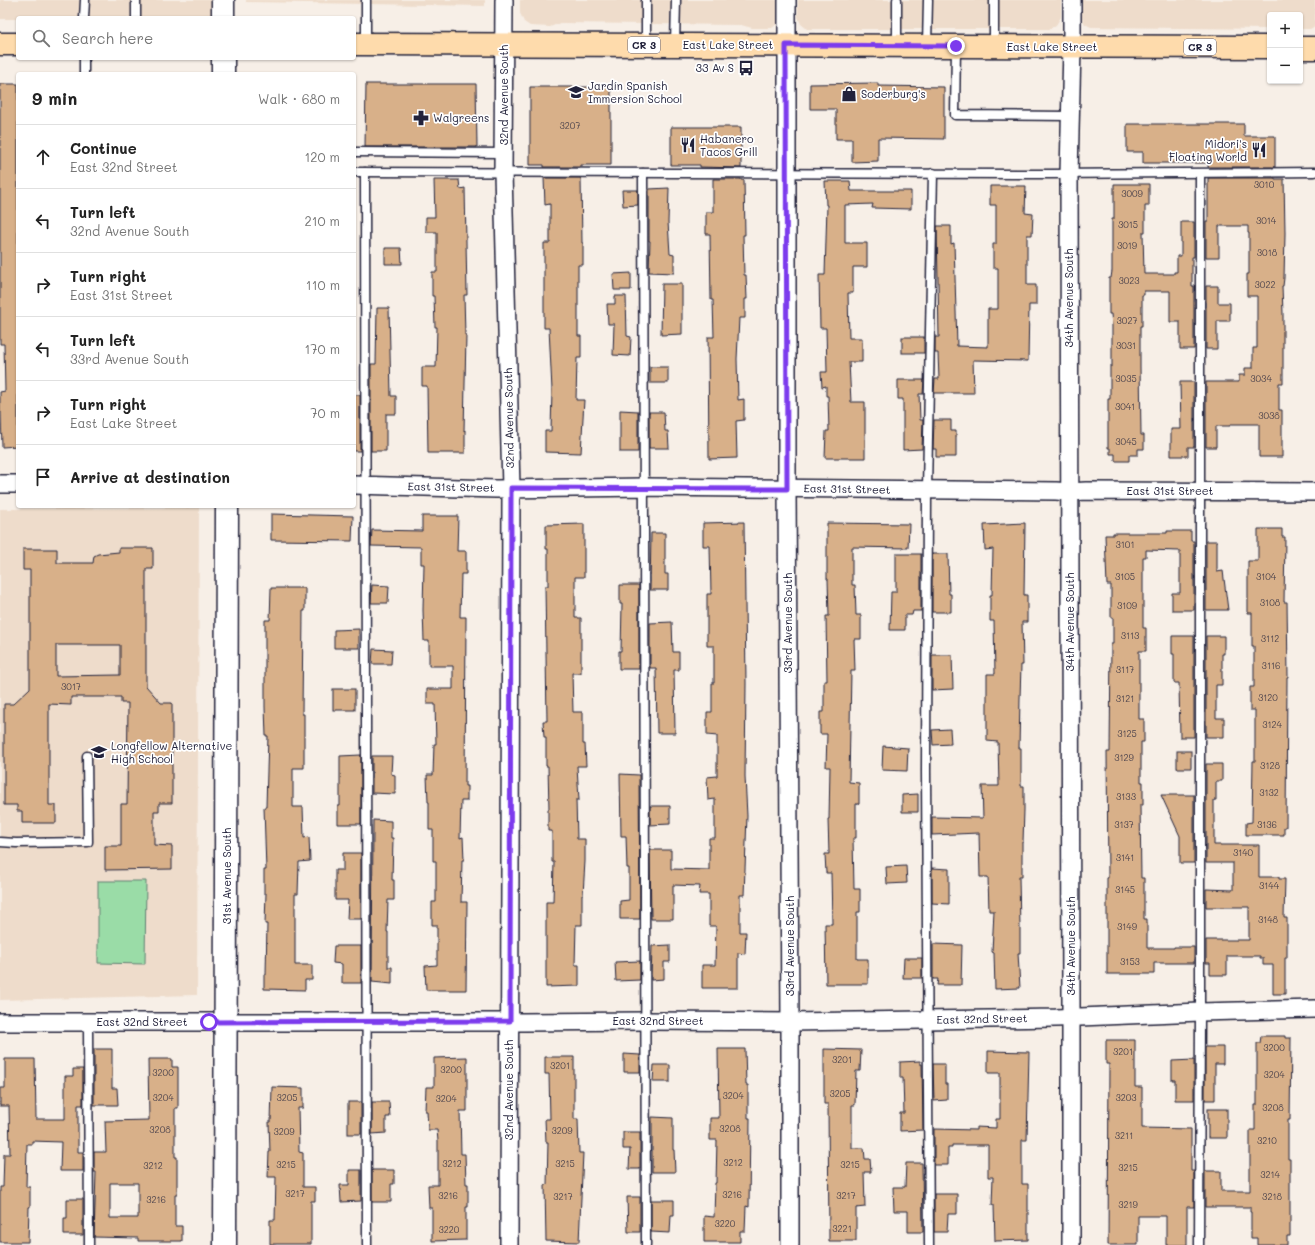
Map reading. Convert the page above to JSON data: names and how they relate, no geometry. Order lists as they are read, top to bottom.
{
  "streets": {
    "main road": ["CR 3", "East Lake Street"],
    "street": [
      "32nd Avenue South",
      "34th Avenue South",
      "East 31st Street",
      "33rd Avenue South",
      "31st Avenue South",
      "East 32nd Street"
    ]
  },
  "crossings": [
    ["East Lake Street", "32nd Avenue South"],
    ["East Lake Street", "34th Avenue South"],
    ["East Lake Street", "33rd Avenue South"],
    ["32nd Avenue South", "East 31st Street"],
    ["32nd Avenue South", "East 32nd Street"],
    ["34th Avenue South", "East 31st Street"],
    ["34th Avenue South", "East 32nd Street"],
    ["East 31st Street", "33rd Avenue South"],
    ["33rd Avenue South", "East 32nd Street"],
    ["31st Avenue South", "East 32nd Street"]
  ],
  "places": {
    "bus stop": ["33 Av S"],
    "school or university": ["Jardín Spanish Immersion School", "Longfellow Alternative High School"],
    "shop": ["Soderburg's"],
    "pharmacy": ["Walgreens"],
    "restaurant": ["Habanero Tacos Grill", "Midori's Floating World"]
  },
  "house_numbers": [
    "3207",
    "3010",
    "3009",
    "3014",
    "3015",
    "3019",
    "3018",
    "3023",
    "3022",
    "3027",
    "3031",
    "3035",
    "3034",
    "3041",
    "3038",
    "3045",
    "3101",
    "3105",
    "3104",
    "3108",
    "3109",
    "3113",
    "3112",
    "3116",
    "3117",
    "3017",
    "3120",
    "3121",
    "3124",
    "3125",
    "3129",
    "3128",
    "3132",
    "3133",
    "3137",
    "3136",
    "3140",
    "3141",
    "3144",
    "3145",
    "3148",
    "3149",
    "3153",
    "3200",
    "3201",
    "3201",
    "3201",
    "3200",
    "3200",
    "3204",
    "3205",
    "3204",
    "3204",
    "3205",
    "3203",
    "3204",
    "3208",
    "3208",
    "3208",
    "3209",
    "3209",
    "3211",
    "3210",
    "3212",
    "3212",
    "3215",
    "3215",
    "3215",
    "3212",
    "3215",
    "3214",
    "3217",
    "3216",
    "3216",
    "3217",
    "3217",
    "3218",
    "3216",
    "3219",
    "3220",
    "3221",
    "3220"
  ],
  "page": {
    "map_buttons": ["+", "−"],
    "search": "Search here",
    "heading": ["9 min", "Walk · 680 m"],
    "list": [
      ["Continue", "East 32nd Street", "120 m"],
      ["Turn left", "32nd Avenue South", "210 m"],
      ["Turn right", "East 31st Street", "110 m"],
      ["Turn left", "33rd Avenue South", "170 m"],
      ["Turn right", "East Lake Street", "70 m"],
      "Arrive at destination"
    ]
  }
}
